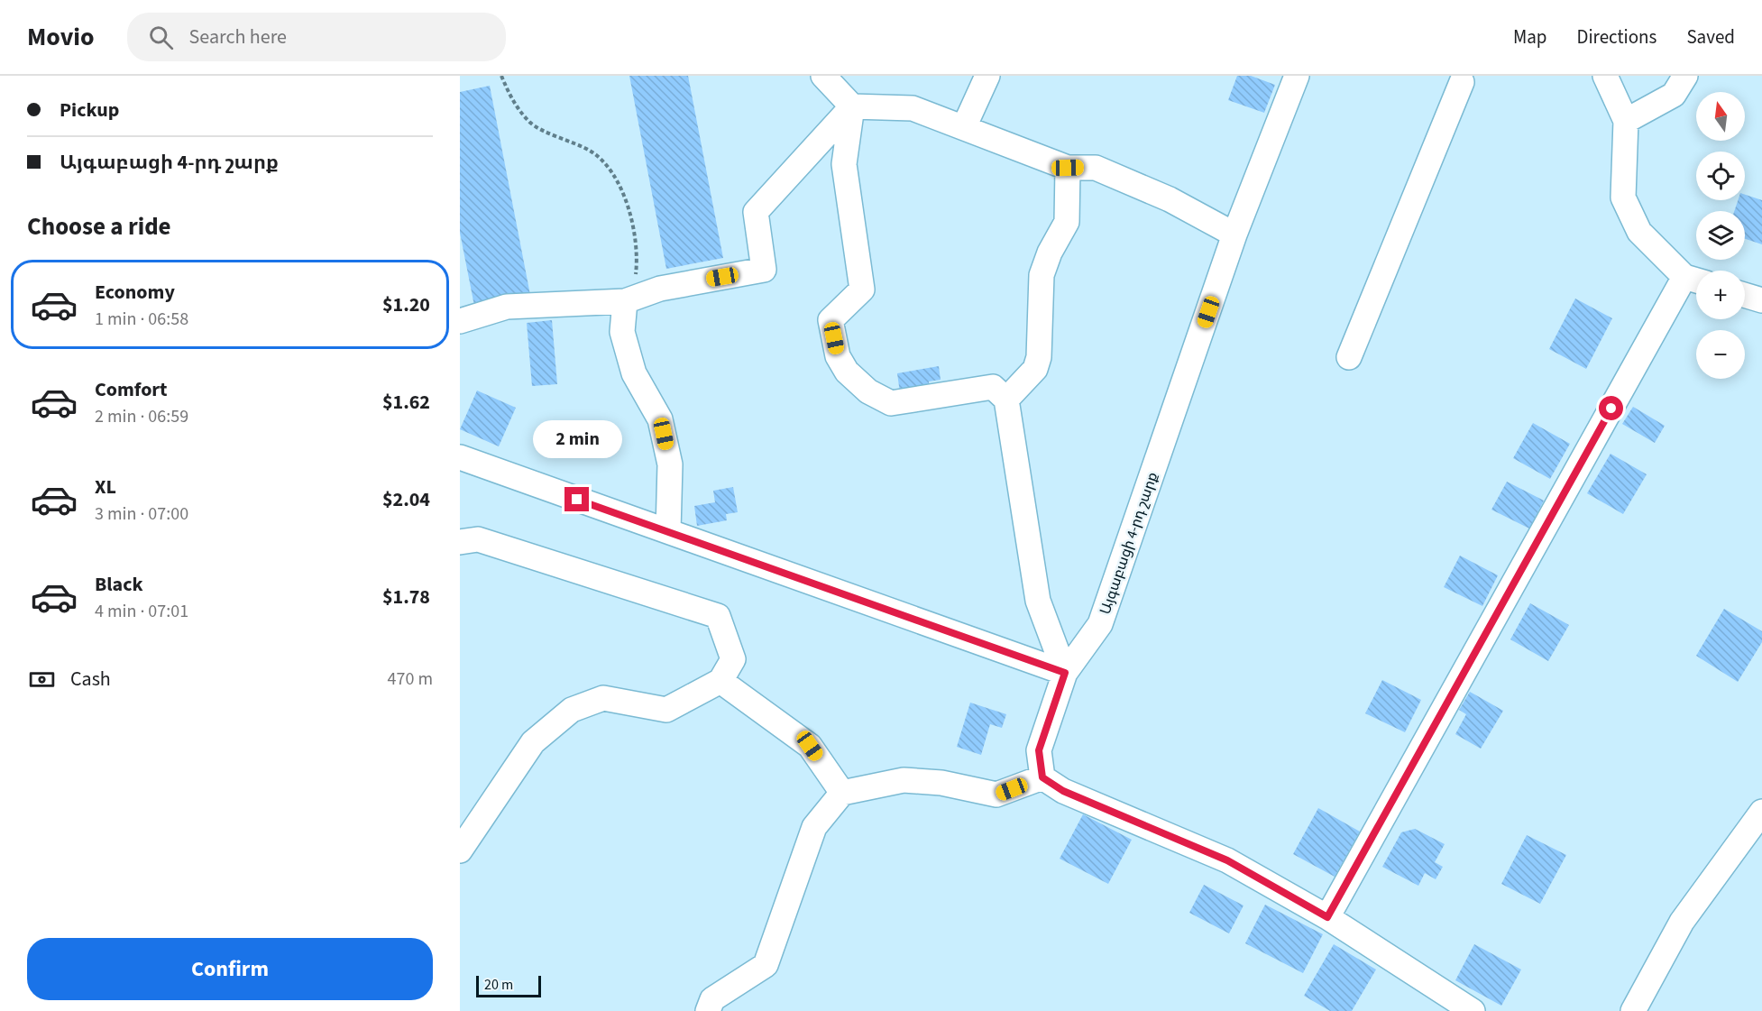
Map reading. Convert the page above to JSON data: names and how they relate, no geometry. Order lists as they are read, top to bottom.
{
  "streets": {
    "street": ["Այգաբացի 4-րդ շարք"]
  },
  "scale_bar": "20 m",
  "north": "top",
  "page": {
    "header": "Movio",
    "search": "Search here",
    "nav": ["Map", "Directions", "Saved"],
    "banner": ["Pickup", "Այգաբացի 4-րդ շարք"],
    "map_buttons": ["+", "−"],
    "heading": "Choose a ride",
    "list": [
      {
        "name": "Economy",
        "note": "1 min · 06:58",
        "value": "$1.20"
      },
      {
        "name": "Comfort",
        "note": "2 min · 06:59",
        "value": "$1.62"
      },
      {
        "name": "XL",
        "note": "3 min · 07:00",
        "value": "$2.04"
      },
      {
        "name": "Black",
        "note": "4 min · 07:01",
        "value": "$1.78"
      }
    ],
    "bubble": "2 min",
    "pay": ["Cash", "470 m"],
    "buttons": "Confirm",
    "scale": "20 m"
  }
}
